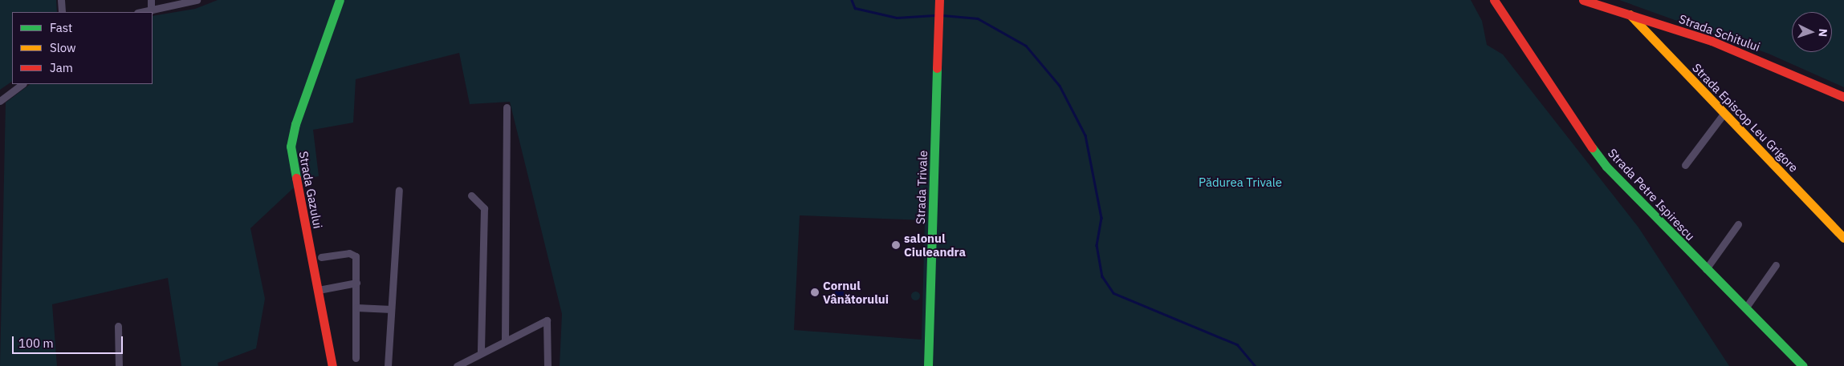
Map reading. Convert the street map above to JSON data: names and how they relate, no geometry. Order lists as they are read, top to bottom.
{
  "streets": {
    "street": [
      "Strada Schitului",
      "Strada Episcop Leu Grigore",
      "Strada Trivale",
      "Strada Gazului",
      "Strada Petre Ispirescu"
    ]
  },
  "crossings": [
    ["Strada Schitului", "Strada Episcop Leu Grigore"]
  ],
  "parks": ["Pădurea Trivale"],
  "places": ["salonul Ciuleandra", "Cornul Vânătorului"],
  "legend": ["Fast", "Slow", "Jam"],
  "scale_bar": "100 m",
  "north": "right"
}
